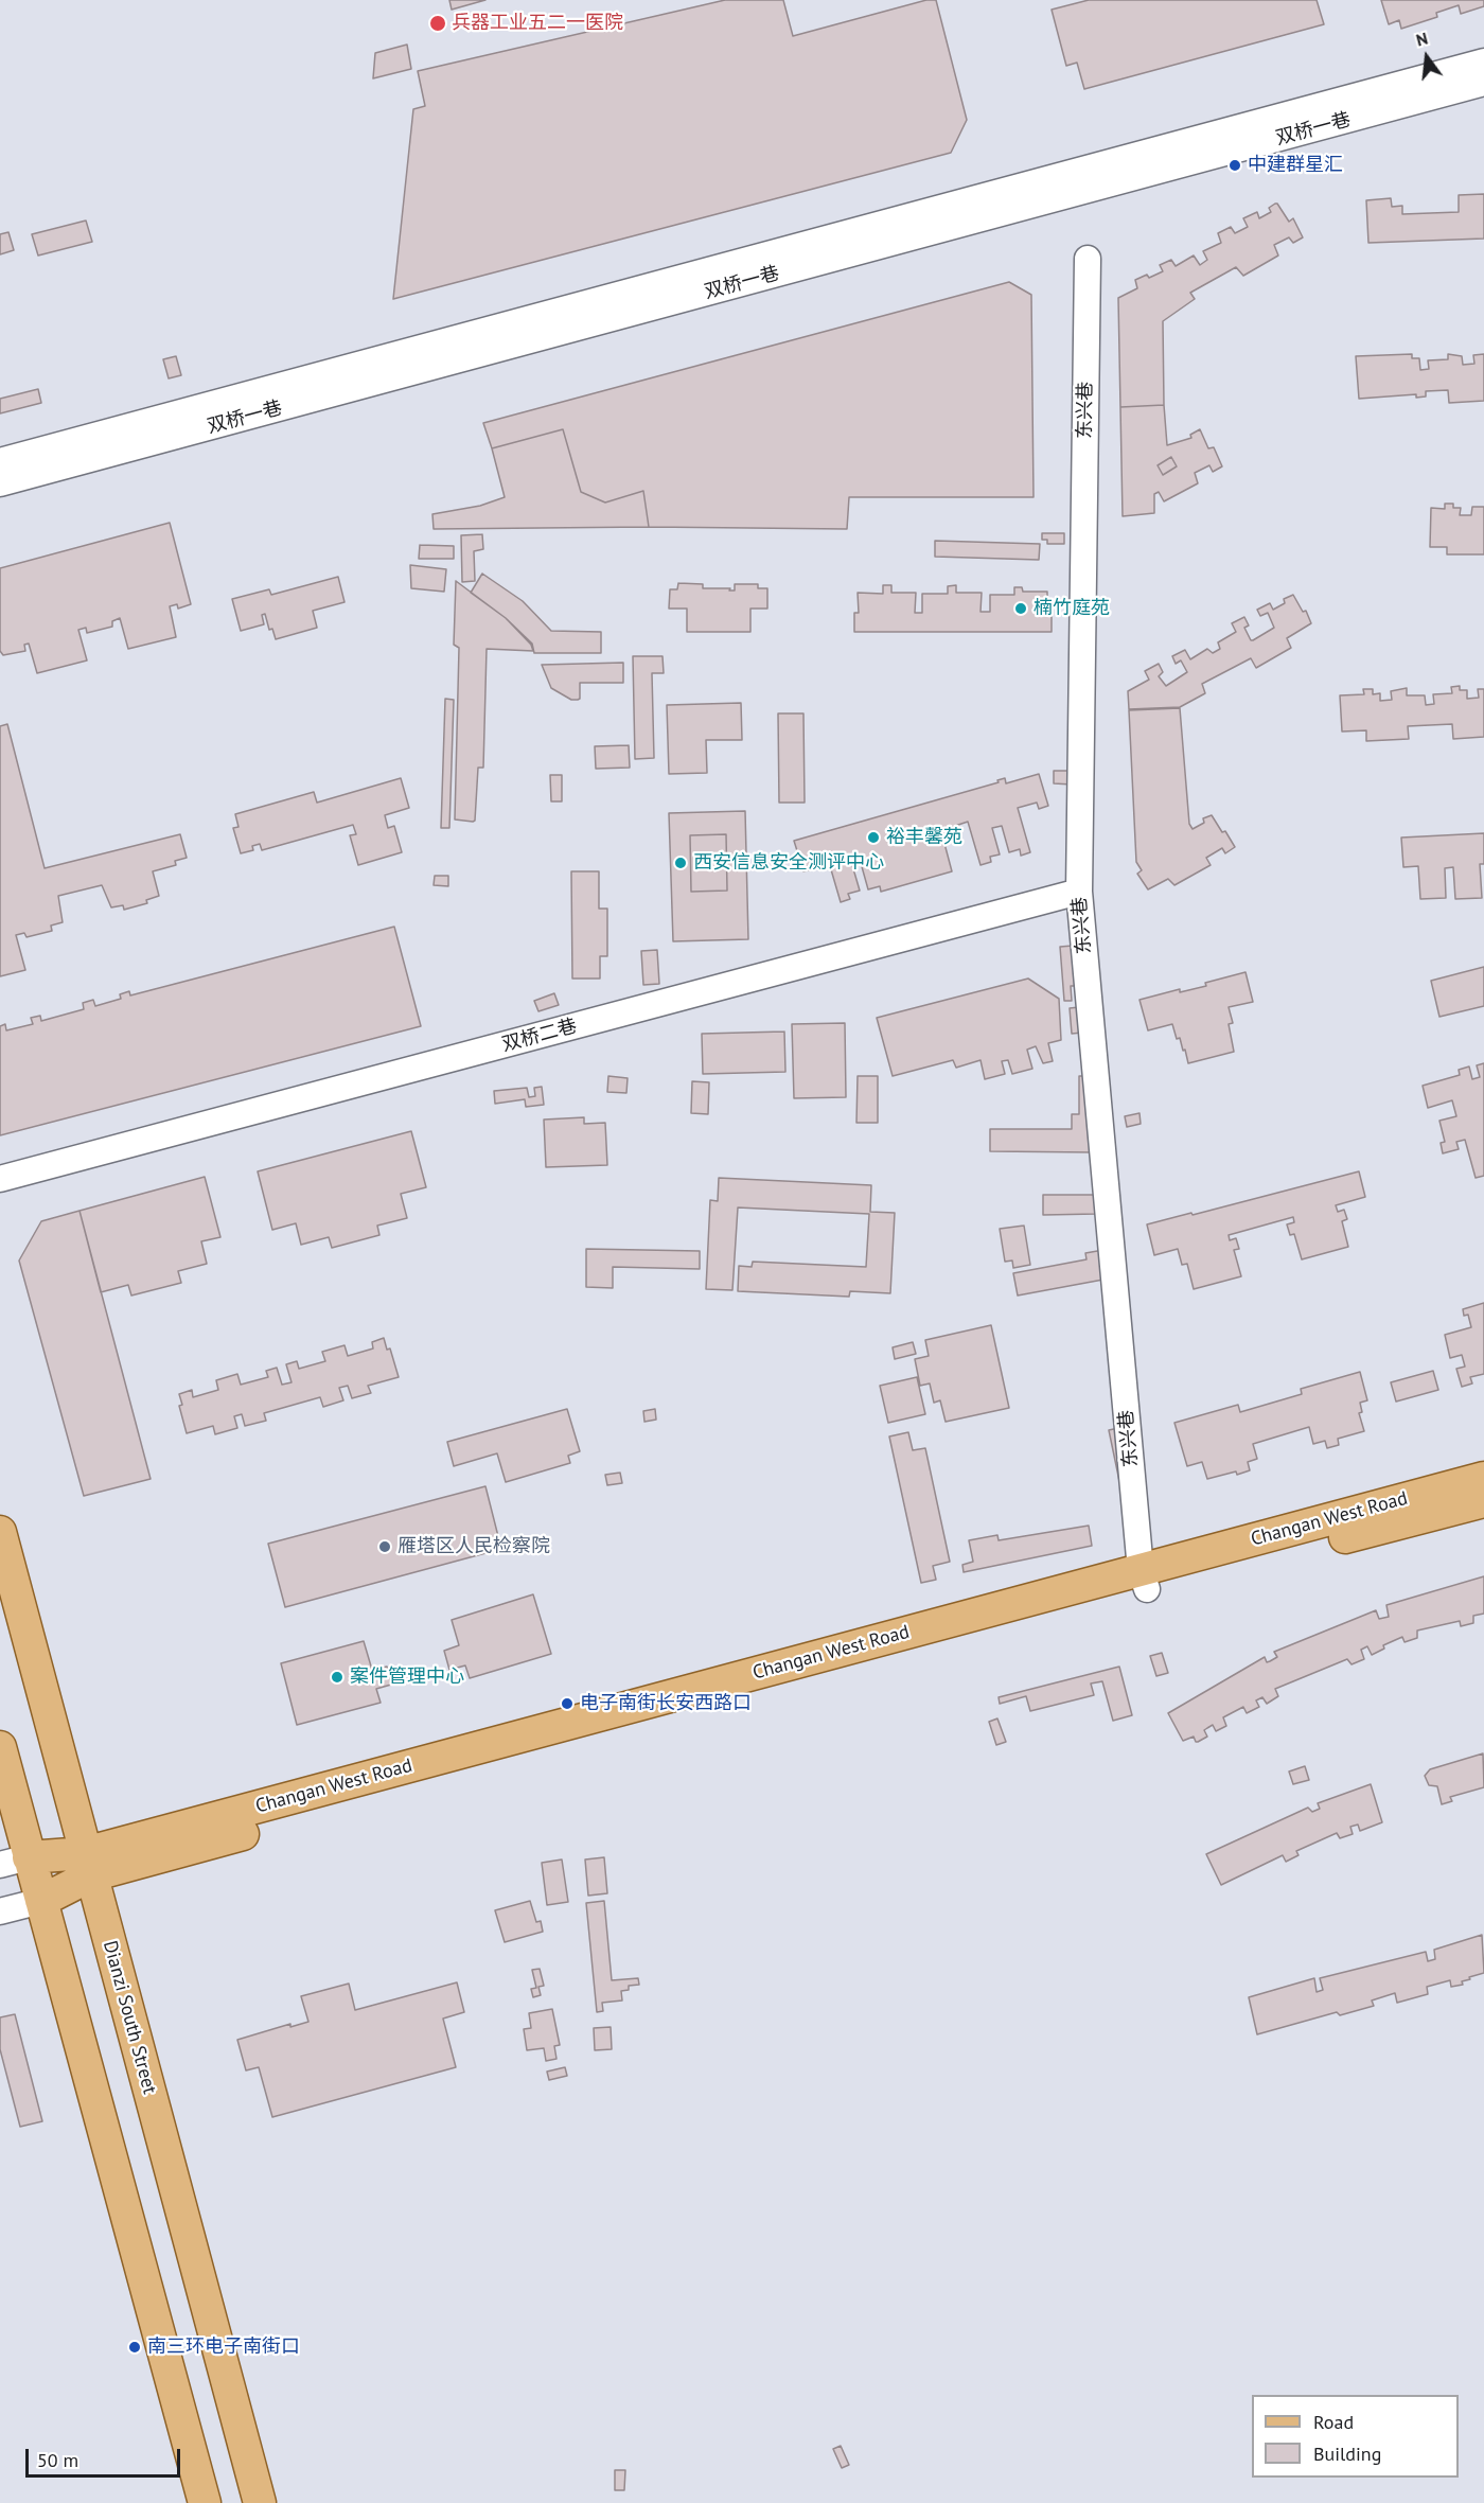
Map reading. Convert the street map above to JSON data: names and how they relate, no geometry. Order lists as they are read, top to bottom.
{
  "streets": {
    "main road": ["Changan West Road", "Dianzi South Street"],
    "street": ["双桥一巷", "东兴巷", "双桥二巷"]
  },
  "crossings": [
    ["东兴巷", "双桥二巷"],
    ["东兴巷", "Changan West Road"],
    ["Changan West Road", "Dianzi South Street"]
  ],
  "places": [
    "兵器工业五二一医院",
    "中建群星汇",
    "楠竹庭苑",
    "裕丰馨苑",
    "西安信息安全测评中心",
    "雁塔区人民检察院",
    "案件管理中心",
    "电子南街长安西路口",
    "南三环电子南街口"
  ],
  "legend": ["Road", "Building"],
  "scale_bar": "50 m",
  "north": "top"
}
